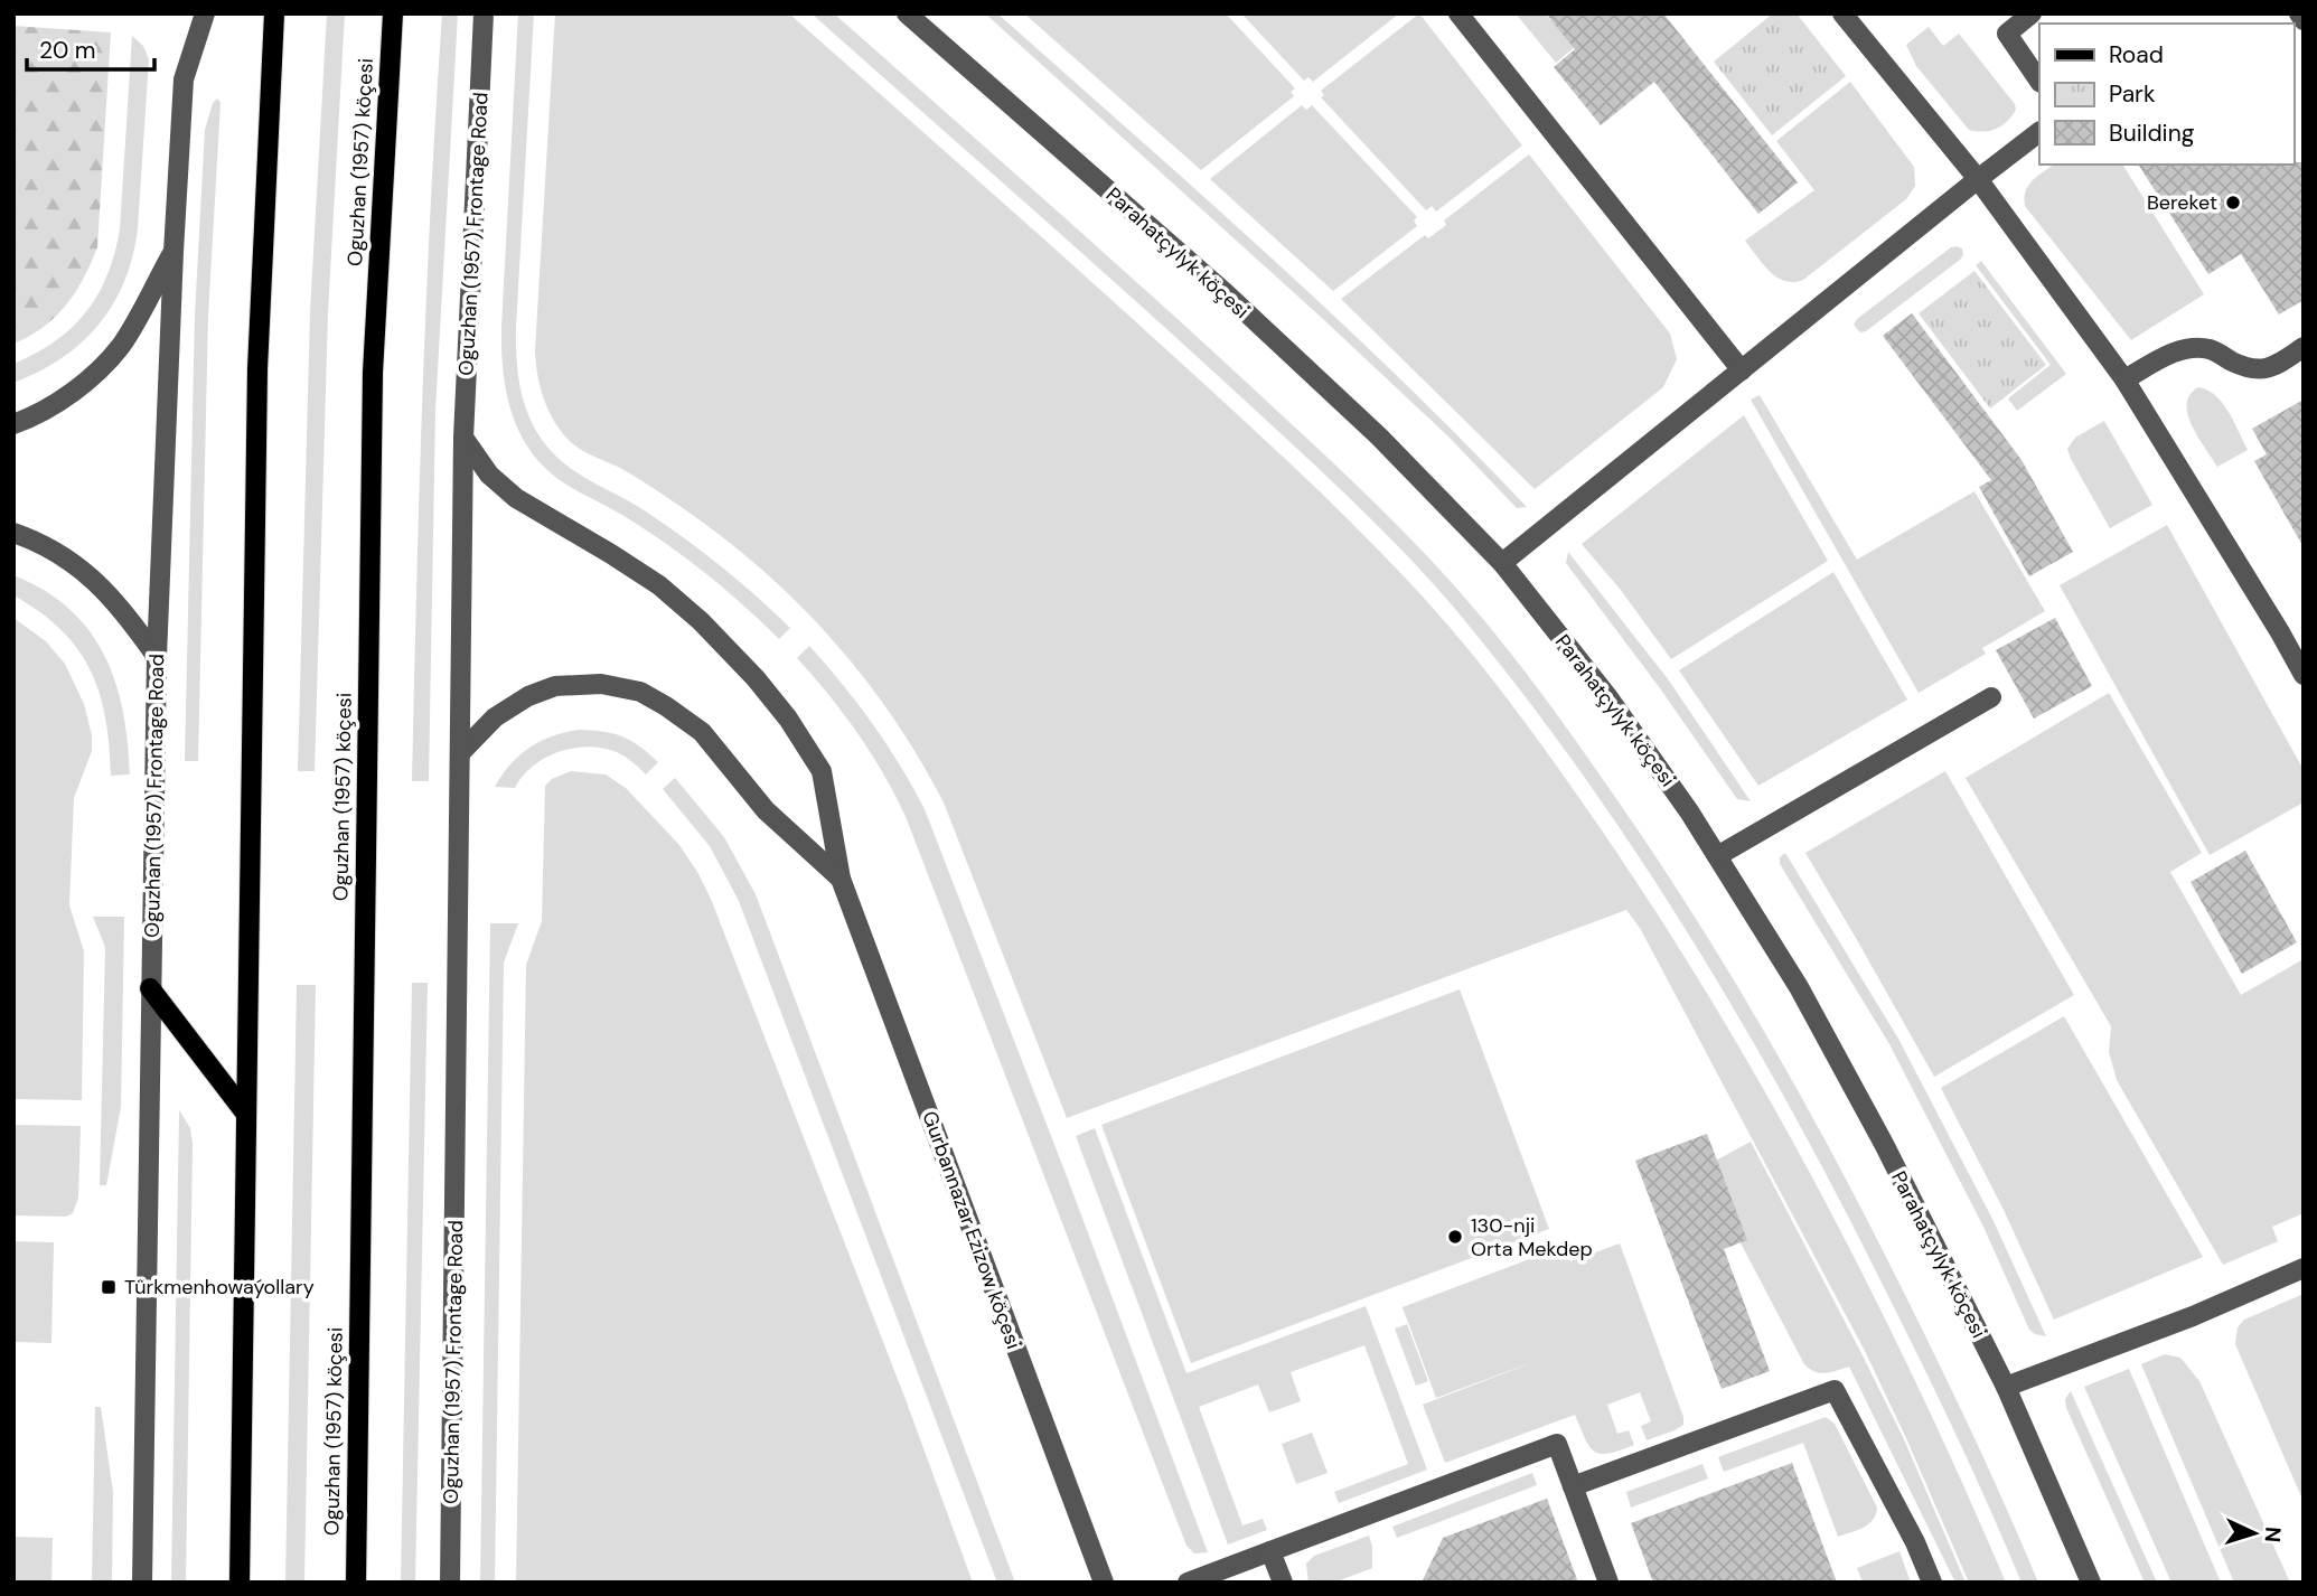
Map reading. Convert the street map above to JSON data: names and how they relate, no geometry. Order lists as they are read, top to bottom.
{
  "streets": {
    "main road": ["Oguzhan (1957) köçesi"],
    "street": ["Oguzhan (1957) Frontage Road", "Parahatçylyk köçesi", "Gurbannazar Ezizow köçesi"]
  },
  "crossings": [
    ["Oguzhan (1957) Frontage Road", "Gurbannazar Ezizow köçesi"]
  ],
  "places": {
    "other": ["Bereket", "130-nji Orta Mekdep"],
    "transit": ["Türkmenhowaýollary"]
  },
  "legend": ["Road", "Park", "Building"],
  "scale_bar": "20 m",
  "north": "right"
}
